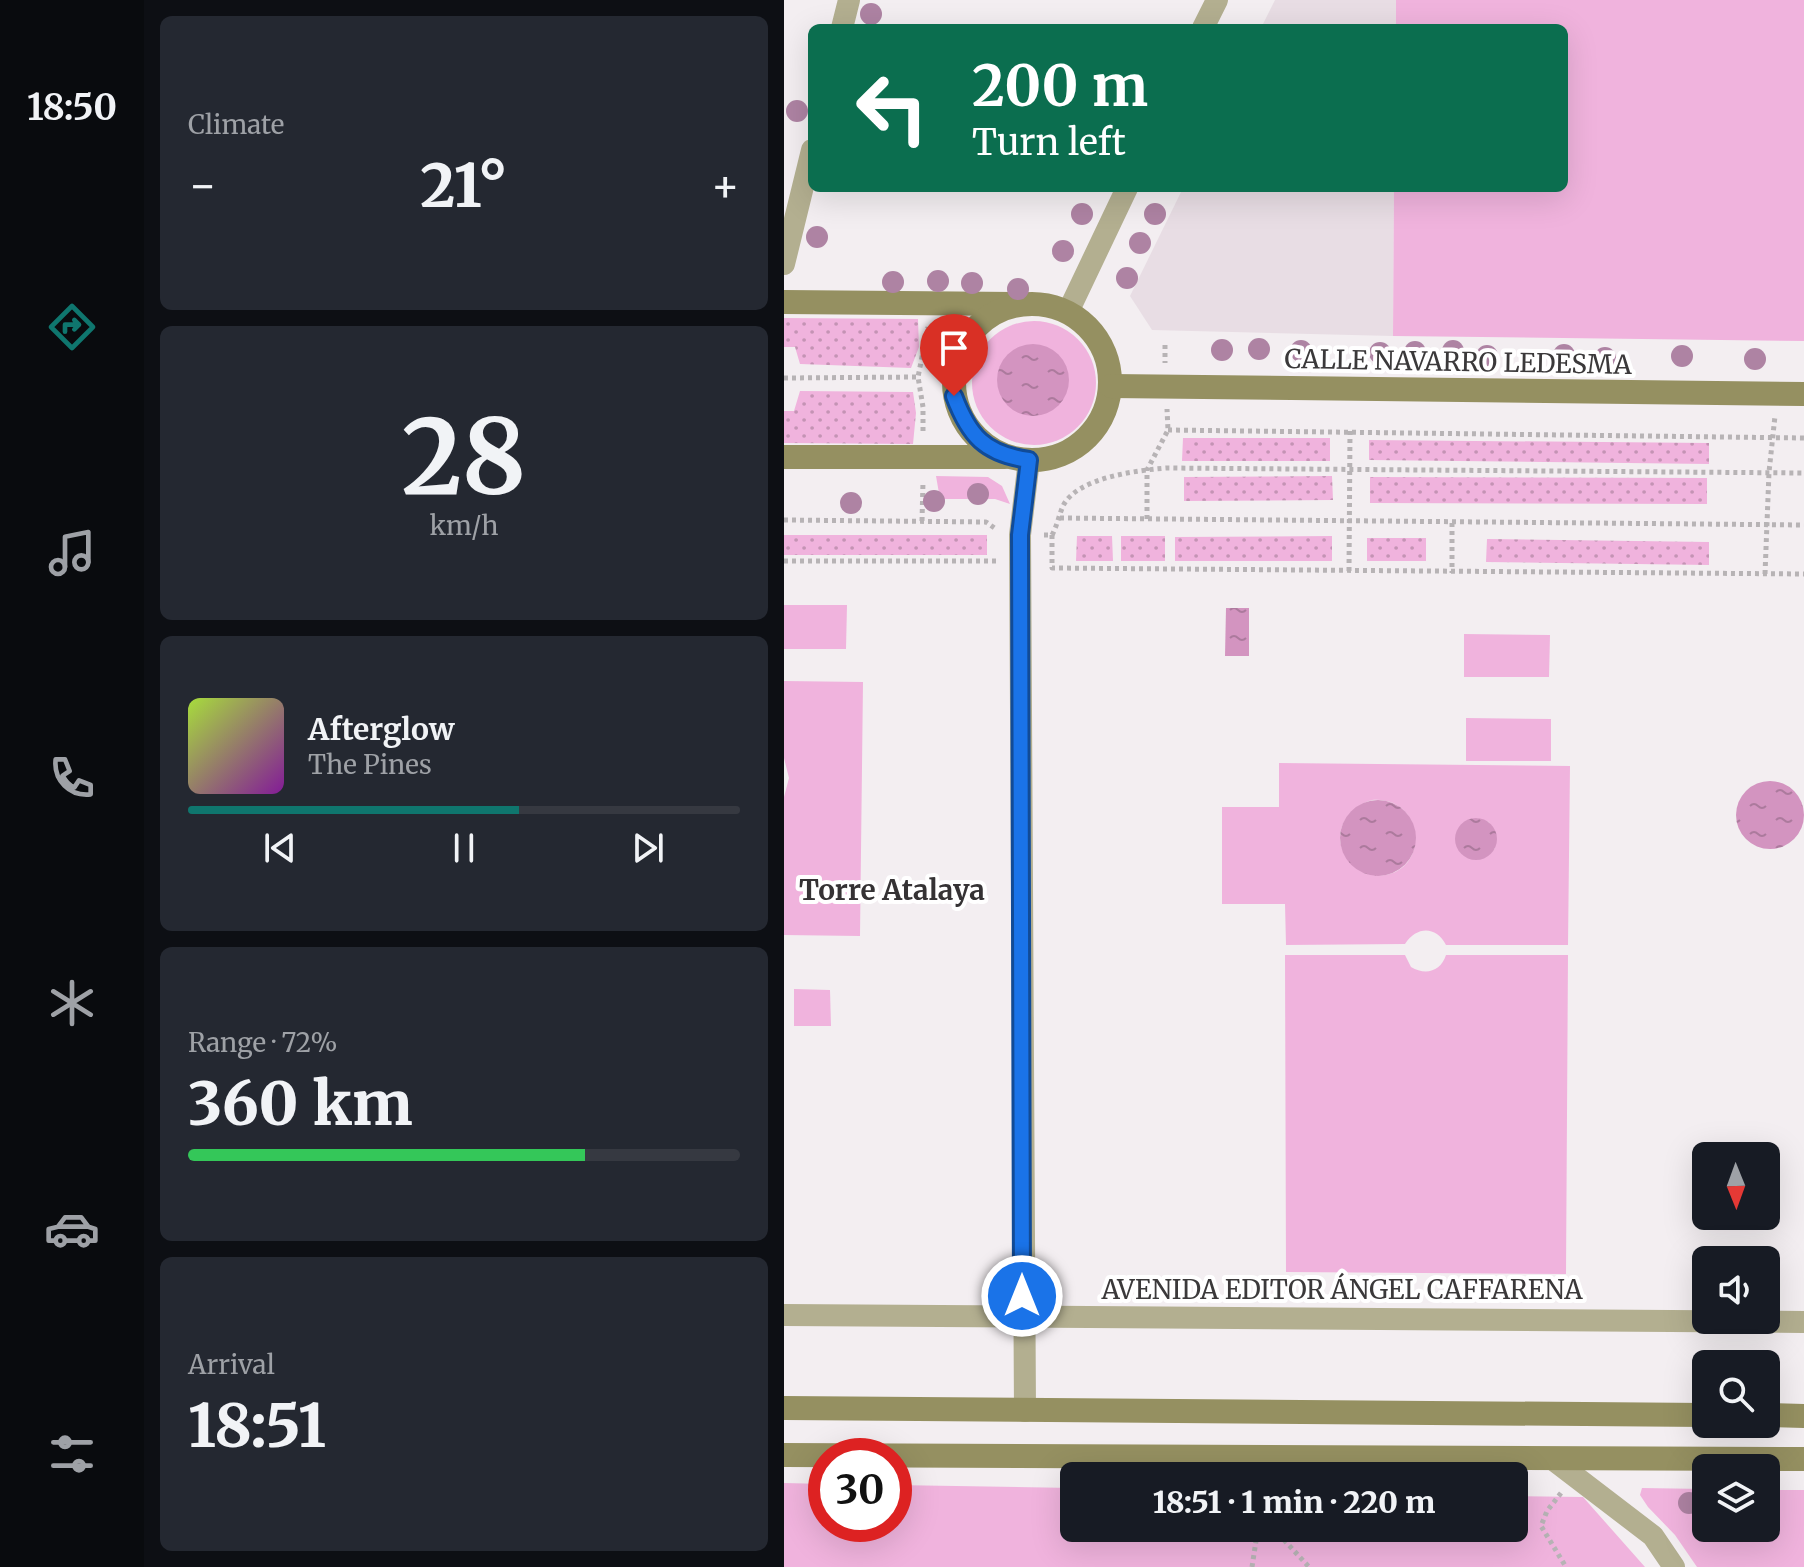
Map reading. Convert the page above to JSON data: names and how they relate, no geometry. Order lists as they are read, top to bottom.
{
  "streets": {
    "main road": ["CALLE NAVARRO LEDESMA"],
    "street": ["AVENIDA EDITOR ÁNGEL CAFFARENA"]
  },
  "districts": ["Torre Atalaya"],
  "north": "bottom",
  "page": {
    "tabs": "18:50",
    "tile": [
      "Climate",
      ["28", "km/h"],
      ["Range · 72%", "360 km"],
      ["Arrival", "18:51"]
    ],
    "turn": ["200 m", "Turn left"],
    "heat": ["−", "21°", "+"],
    "song": ["Afterglow", "The Pines"],
    "limit": "30",
    "trip": "18:51 · 1 min · 220 m"
  }
}
